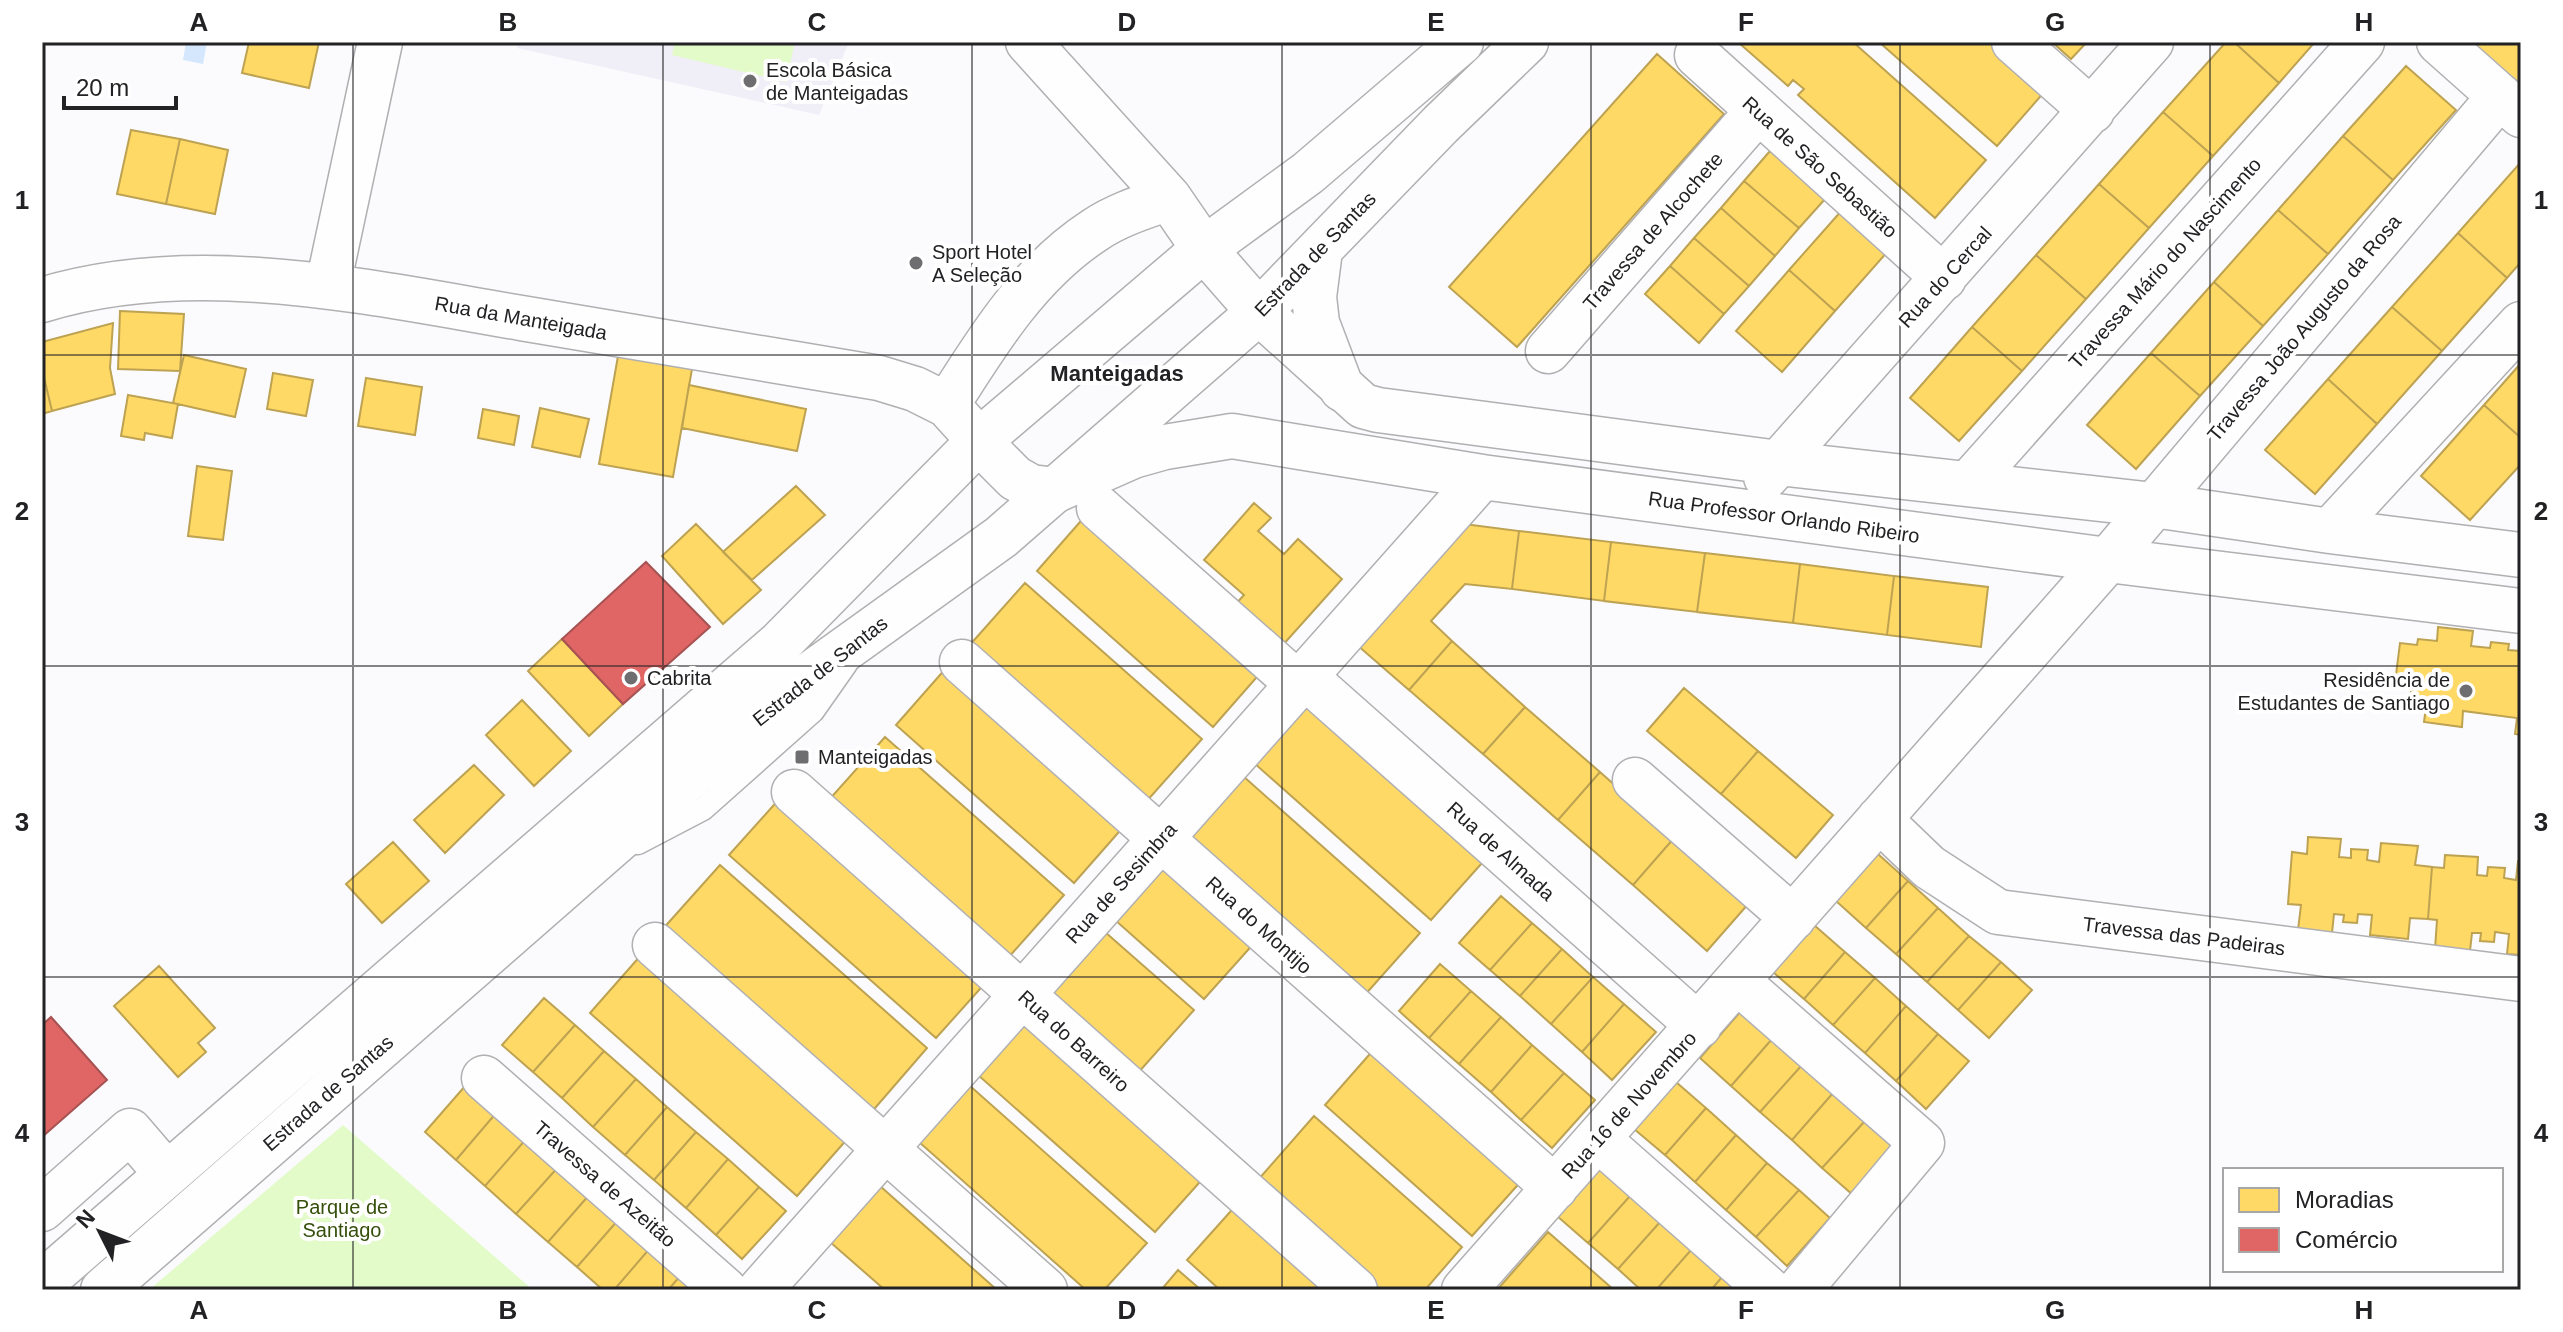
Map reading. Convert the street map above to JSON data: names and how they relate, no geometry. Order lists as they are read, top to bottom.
{
  "streets": {
    "street": [
      "Rua de São Sebastião",
      "Travessa de Alcochete",
      "Estrada de Santas",
      "Travessa Mário do Nascimento",
      "Rua do Cercal",
      "Rua da Manteigada",
      "Travessa João Augusto da Rosa",
      "Rua Professor Orlando Ribeiro",
      "Rua de Almada",
      "Rua de Sesimbra",
      "Rua do Montijo",
      "Travessa das Padeiras",
      "Rua do Barreiro",
      "Rua 16 de Novembro",
      "Travessa de Azeitão"
    ]
  },
  "crossings": [
    ["Rua de São Sebastião", "Travessa de Alcochete"],
    ["Rua de São Sebastião", "Rua do Cercal"],
    ["Estrada de Santas", "Rua da Manteigada"],
    ["Estrada de Santas", "Rua Professor Orlando Ribeiro"],
    ["Rua do Cercal", "Rua Professor Orlando Ribeiro"],
    ["Rua da Manteigada", "Rua Professor Orlando Ribeiro"],
    ["Travessa João Augusto da Rosa", "Rua Professor Orlando Ribeiro"],
    ["Travessa João Augusto da Rosa", "Rua 16 de Novembro"],
    ["Rua Professor Orlando Ribeiro", "Rua de Sesimbra"],
    ["Rua Professor Orlando Ribeiro", "Rua 16 de Novembro"],
    ["Rua de Almada", "Rua de Sesimbra"],
    ["Rua de Almada", "Rua 16 de Novembro"],
    ["Rua de Sesimbra", "Rua do Montijo"],
    ["Rua de Sesimbra", "Rua do Barreiro"],
    ["Rua do Montijo", "Rua 16 de Novembro"],
    ["Travessa das Padeiras", "Rua 16 de Novembro"]
  ],
  "districts": ["Manteigadas"],
  "parks": ["Parque de Santiago"],
  "places": {
    "other": [
      "Escola Básica de Manteigadas",
      "Sport Hotel A Seleção",
      "Cabrita",
      "Residência de Estudantes de Santiago"
    ],
    "transit": ["Manteigadas"]
  },
  "legend": ["Moradias", "Comércio"],
  "scale_bar": "20 m",
  "north": "top left",
  "grid": {
    "columns": [
      "A",
      "B",
      "C",
      "D",
      "E",
      "F",
      "G",
      "H"
    ],
    "rows": [
      "1",
      "2",
      "3",
      "4"
    ]
  }
}
